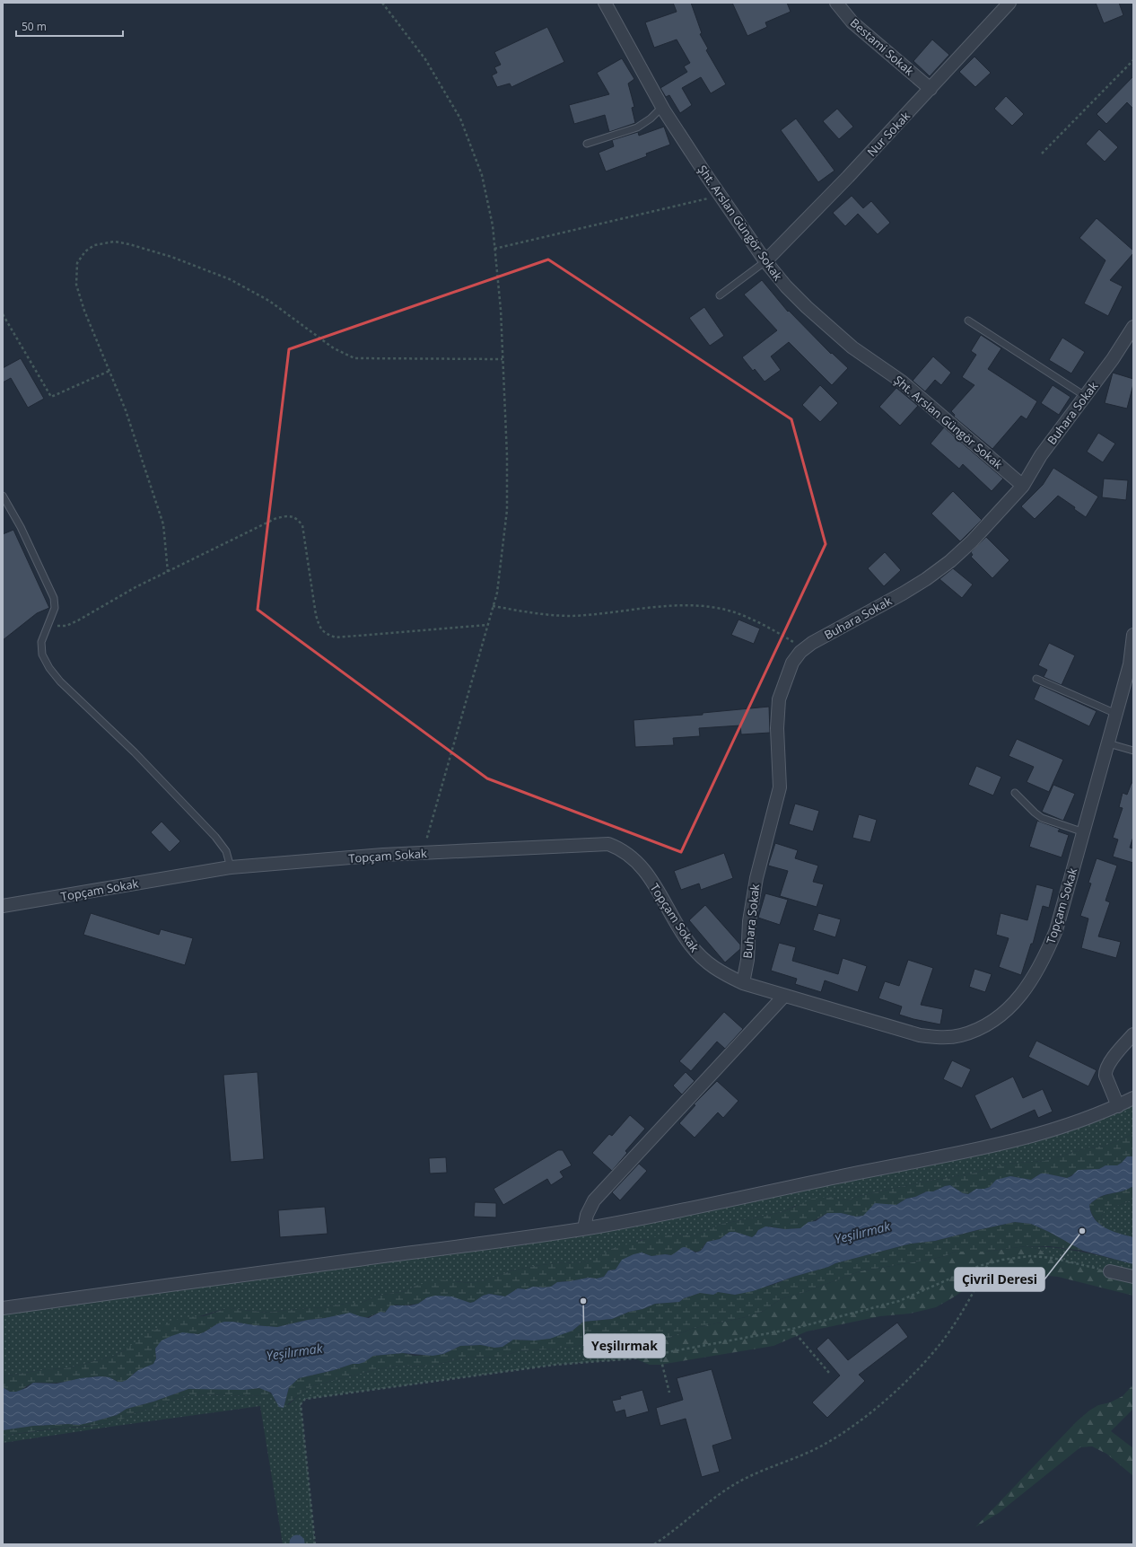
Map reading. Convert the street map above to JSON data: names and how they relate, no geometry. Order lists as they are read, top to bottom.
{
  "streets": {
    "street": [
      "Bestami Sokak",
      "Nur Sokak",
      "Şht. Arslan Güngör Sokak",
      "Buhara Sokak",
      "Topçam Sokak"
    ]
  },
  "crossings": [
    ["Bestami Sokak", "Nur Sokak"],
    ["Nur Sokak", "Şht. Arslan Güngör Sokak"],
    ["Şht. Arslan Güngör Sokak", "Buhara Sokak"],
    ["Buhara Sokak", "Topçam Sokak"]
  ],
  "water": ["Yeşilırmak"],
  "places": ["Çivril Deresi", "Yeşilırmak"],
  "scale_bar": "50 m"
}
